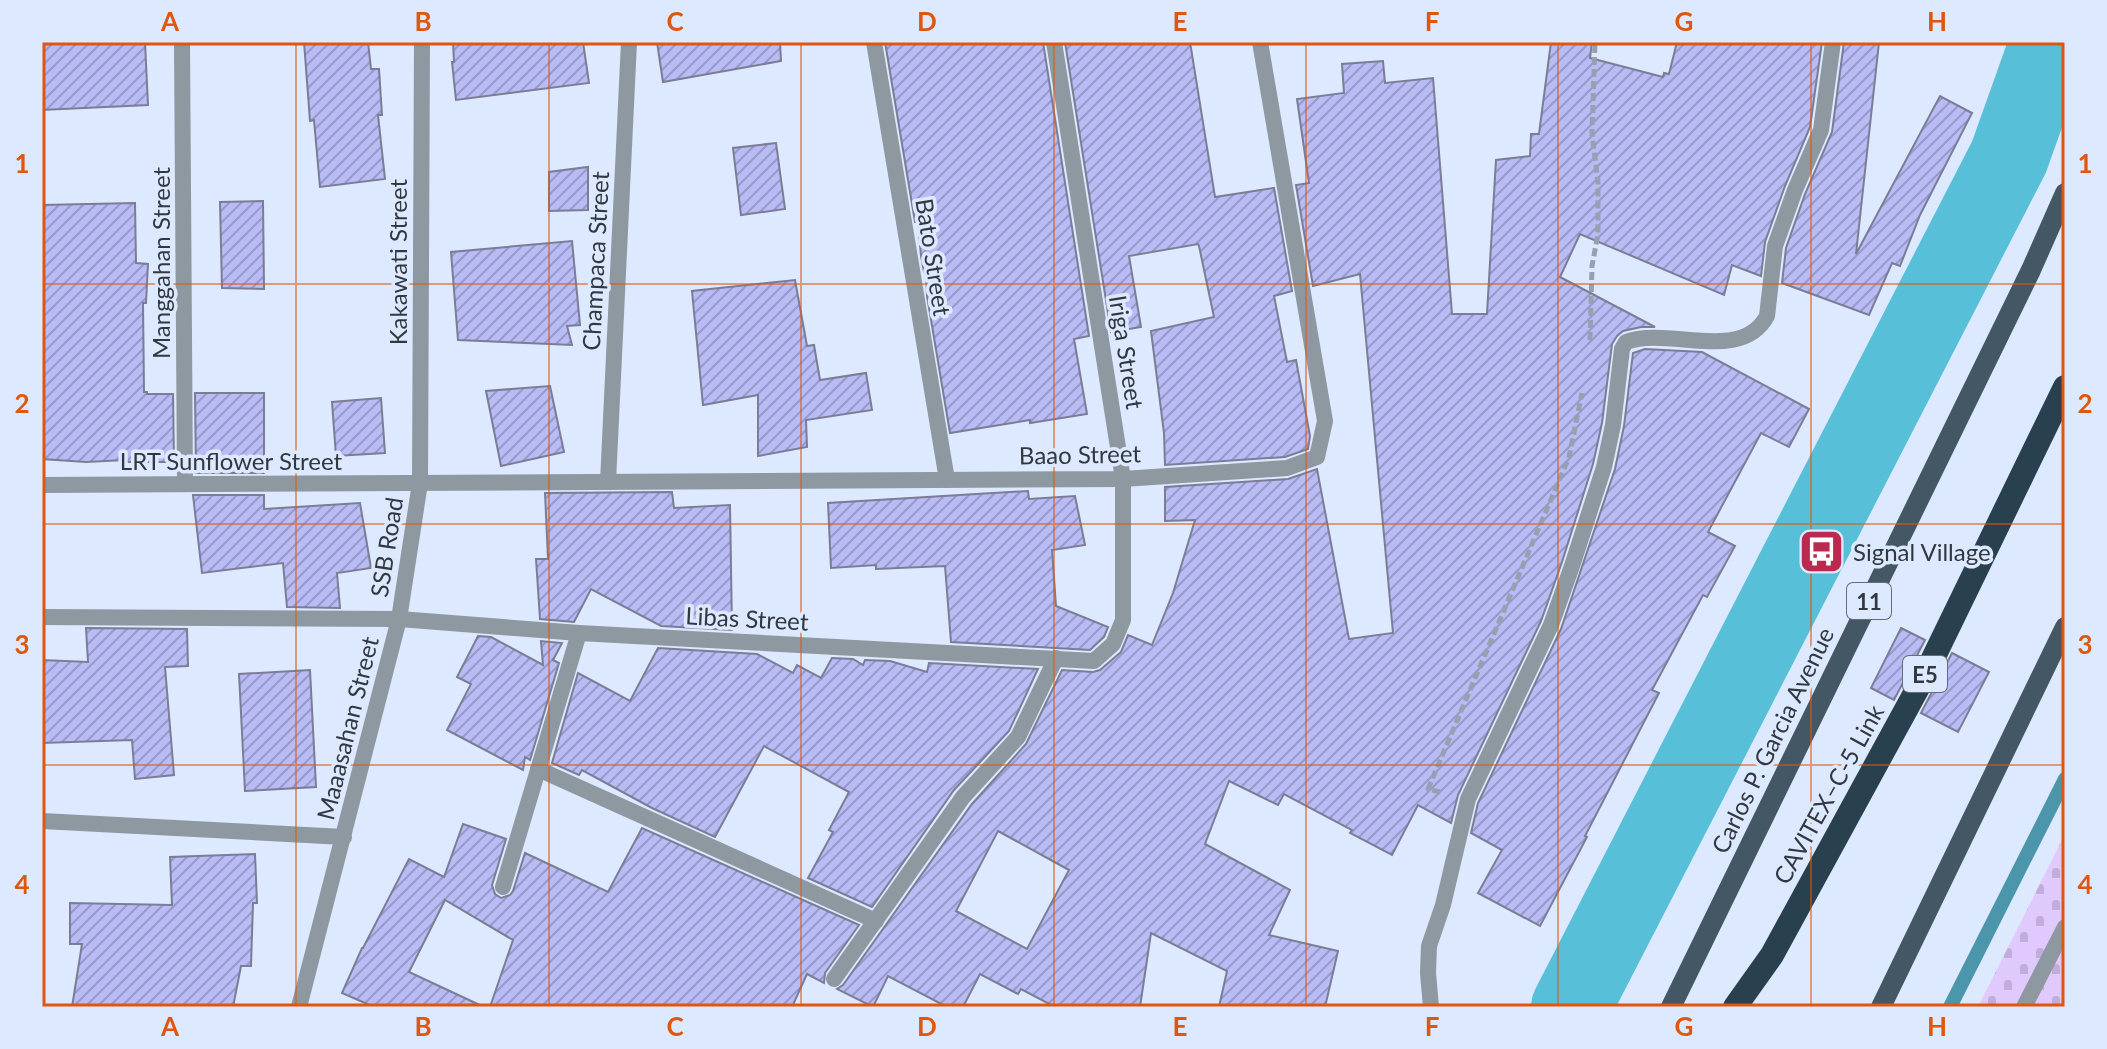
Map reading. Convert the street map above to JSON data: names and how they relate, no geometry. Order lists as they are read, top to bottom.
{
  "streets": {
    "highway": ["E5", "CAVITEX–C-5 Link"],
    "main road": ["11", "Carlos P. Garcia Avenue"],
    "street": [
      "Bato Street",
      "Champaca Street",
      "Kakawati Street",
      "Manggahan Street",
      "Iriga Street",
      "Baao Street",
      "LRT Sunflower Street",
      "SSB Road",
      "Libas Street",
      "Maaasahan Street"
    ]
  },
  "crossings": [
    ["Bato Street", "Baao Street"],
    ["Champaca Street", "Baao Street"],
    ["Kakawati Street", "Baao Street"],
    ["Kakawati Street", "LRT Sunflower Street"],
    ["Kakawati Street", "SSB Road"],
    ["Manggahan Street", "LRT Sunflower Street"],
    ["Iriga Street", "Baao Street"],
    ["Iriga Street", "Libas Street"],
    ["Baao Street", "LRT Sunflower Street"],
    ["Baao Street", "SSB Road"],
    ["LRT Sunflower Street", "SSB Road"],
    ["SSB Road", "Libas Street"],
    ["SSB Road", "Maaasahan Street"],
    ["Libas Street", "Maaasahan Street"]
  ],
  "places": {
    "bus stop": ["Signal Village"]
  },
  "grid": {
    "columns": [
      "A",
      "B",
      "C",
      "D",
      "E",
      "F",
      "G",
      "H"
    ],
    "rows": [
      "1",
      "2",
      "3",
      "4"
    ]
  }
}
